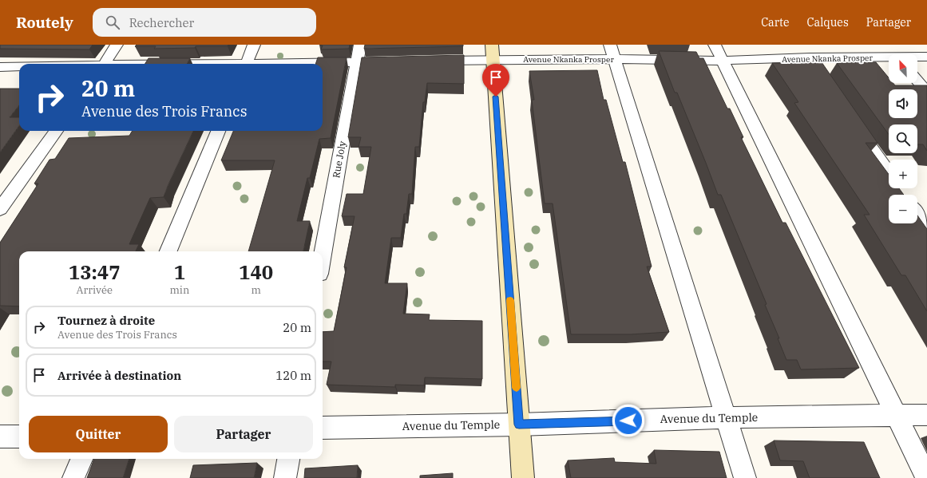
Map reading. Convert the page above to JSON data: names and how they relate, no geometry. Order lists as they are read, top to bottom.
{
  "streets": {
    "street": ["Avenue Nkanka Prosper", "Rue Joly", "Avenue du Temple"]
  },
  "north": "top left",
  "page": {
    "header": "Routely",
    "search": "Rechercher",
    "nav": ["Carte", "Calques", "Partager"],
    "map_buttons": ["+", "−"],
    "turn": ["20 m", "Avenue des Trois Francs"],
    "eta": [
      "13:47",
      "Arrivée",
      "1",
      "min",
      "140",
      "m"
    ],
    "list": [
      {
        "name": "Tournez à droite",
        "note": "Avenue des Trois Francs",
        "value": "20 m"
      },
      {
        "name": "Arrivée à destination",
        "value": "120 m"
      }
    ],
    "buttons": ["Quitter", "Partager"]
  }
}
